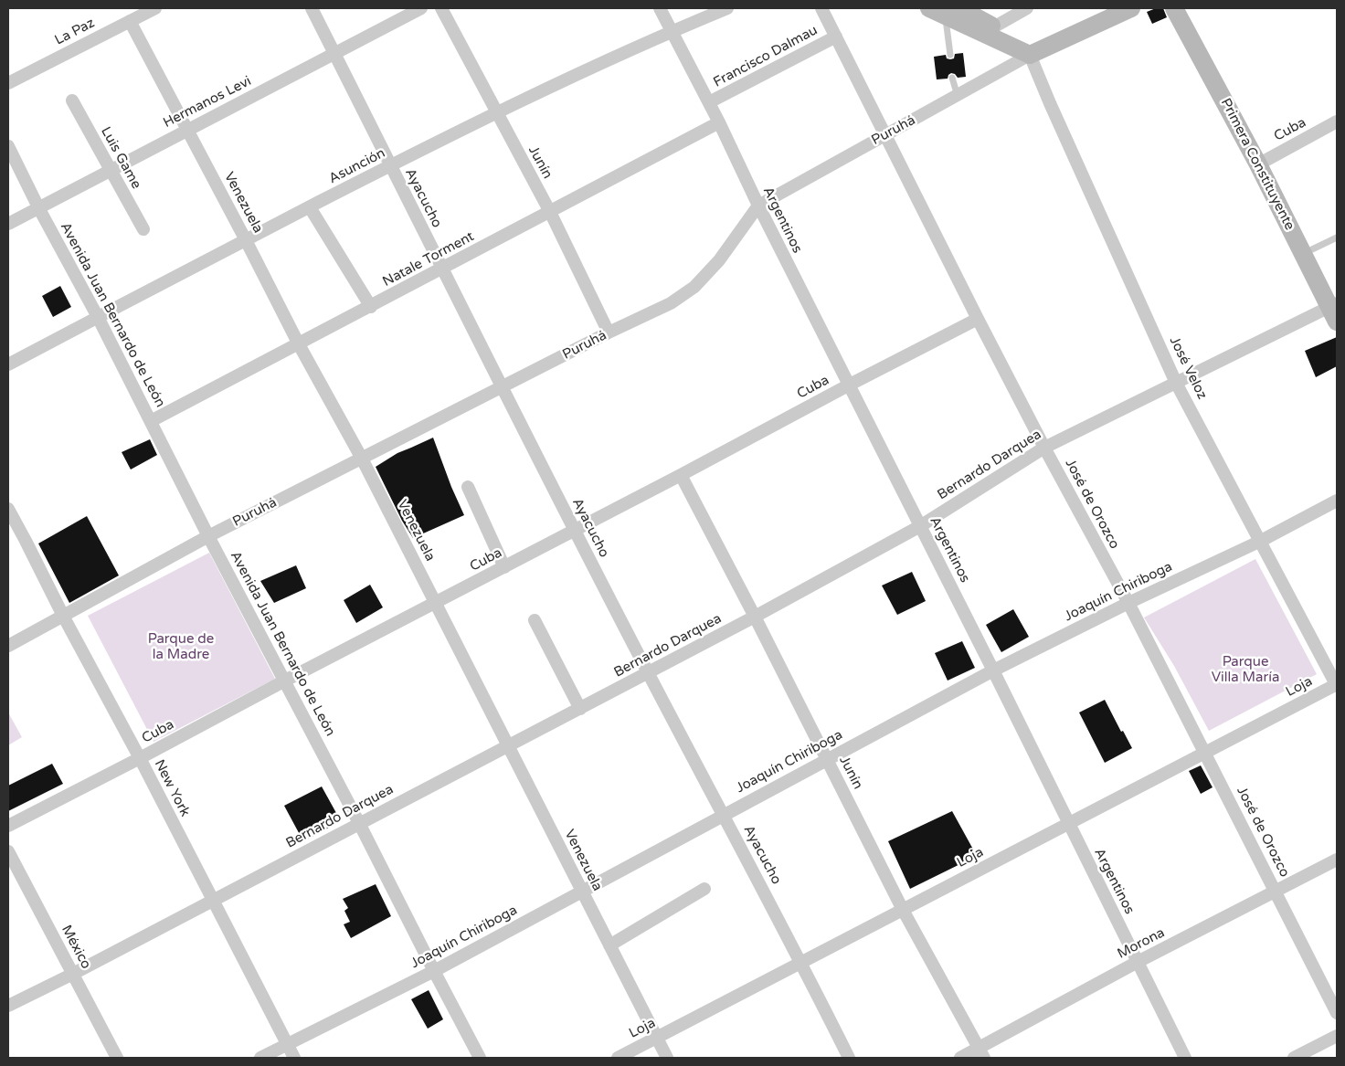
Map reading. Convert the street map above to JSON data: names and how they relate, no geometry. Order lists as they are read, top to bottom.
{
  "streets": {
    "main road": ["Puruhá", "Primera Constituyente"],
    "street": [
      "La Paz",
      "Francisco Dalmau",
      "Hermanos Levi",
      "Cuba",
      "Luis Game",
      "Junín",
      "Asunción",
      "Ayacucho",
      "Venezuela",
      "Argentinos",
      "Natale Torment",
      "Avenida Juan Bernardo de León",
      "José Veloz",
      "Bernardo Darquea",
      "José de Orozco",
      "Joaquín Chiriboga",
      "Loja",
      "New York",
      "Morona",
      "México"
    ]
  },
  "crossings": [
    ["La Paz", "Venezuela"],
    ["Francisco Dalmau", "Argentinos"],
    ["Francisco Dalmau", "José de Orozco"],
    ["Hermanos Levi", "Luis Game"],
    ["Hermanos Levi", "Ayacucho"],
    ["Hermanos Levi", "Venezuela"],
    ["Hermanos Levi", "Avenida Juan Bernardo de León"],
    ["Cuba", "Junín"],
    ["Cuba", "Primera Constituyente"],
    ["Cuba", "Ayacucho"],
    ["Cuba", "Venezuela"],
    ["Cuba", "Argentinos"],
    ["Cuba", "Avenida Juan Bernardo de León"],
    ["Cuba", "José de Orozco"],
    ["Cuba", "New York"],
    ["Puruhá", "Junín"],
    ["Puruhá", "Ayacucho"],
    ["Puruhá", "Venezuela"],
    ["Puruhá", "Argentinos"],
    ["Puruhá", "Avenida Juan Bernardo de León"],
    ["Puruhá", "José Veloz"],
    ["Puruhá", "José de Orozco"],
    ["Puruhá", "New York"],
    ["Junín", "Asunción"],
    ["Junín", "Natale Torment"],
    ["Junín", "Bernardo Darquea"],
    ["Junín", "Joaquín Chiriboga"],
    ["Junín", "Loja"],
    ["Junín", "Morona"],
    ["Primera Constituyente", "Bernardo Darquea"],
    ["Asunción", "Ayacucho"],
    ["Asunción", "Venezuela"],
    ["Asunción", "Argentinos"],
    ["Asunción", "Avenida Juan Bernardo de León"],
    ["Ayacucho", "Natale Torment"],
    ["Ayacucho", "Bernardo Darquea"],
    ["Ayacucho", "Joaquín Chiriboga"],
    ["Ayacucho", "Loja"],
    ["Venezuela", "Natale Torment"],
    ["Venezuela", "Bernardo Darquea"],
    ["Venezuela", "Joaquín Chiriboga"],
    ["Venezuela", "Loja"],
    ["Argentinos", "Natale Torment"],
    ["Argentinos", "Bernardo Darquea"],
    ["Argentinos", "Joaquín Chiriboga"],
    ["Argentinos", "Loja"],
    ["Argentinos", "Morona"],
    ["Natale Torment", "Avenida Juan Bernardo de León"],
    ["Avenida Juan Bernardo de León", "Bernardo Darquea"],
    ["Avenida Juan Bernardo de León", "Joaquín Chiriboga"],
    ["José Veloz", "Bernardo Darquea"],
    ["José Veloz", "Joaquín Chiriboga"],
    ["José Veloz", "Loja"],
    ["Bernardo Darquea", "José de Orozco"],
    ["Bernardo Darquea", "New York"],
    ["Bernardo Darquea", "México"],
    ["José de Orozco", "Joaquín Chiriboga"],
    ["José de Orozco", "Loja"],
    ["José de Orozco", "Morona"],
    ["Joaquín Chiriboga", "New York"]
  ],
  "parks": ["Parque de la Madre", "Parque Villa María"]
}
